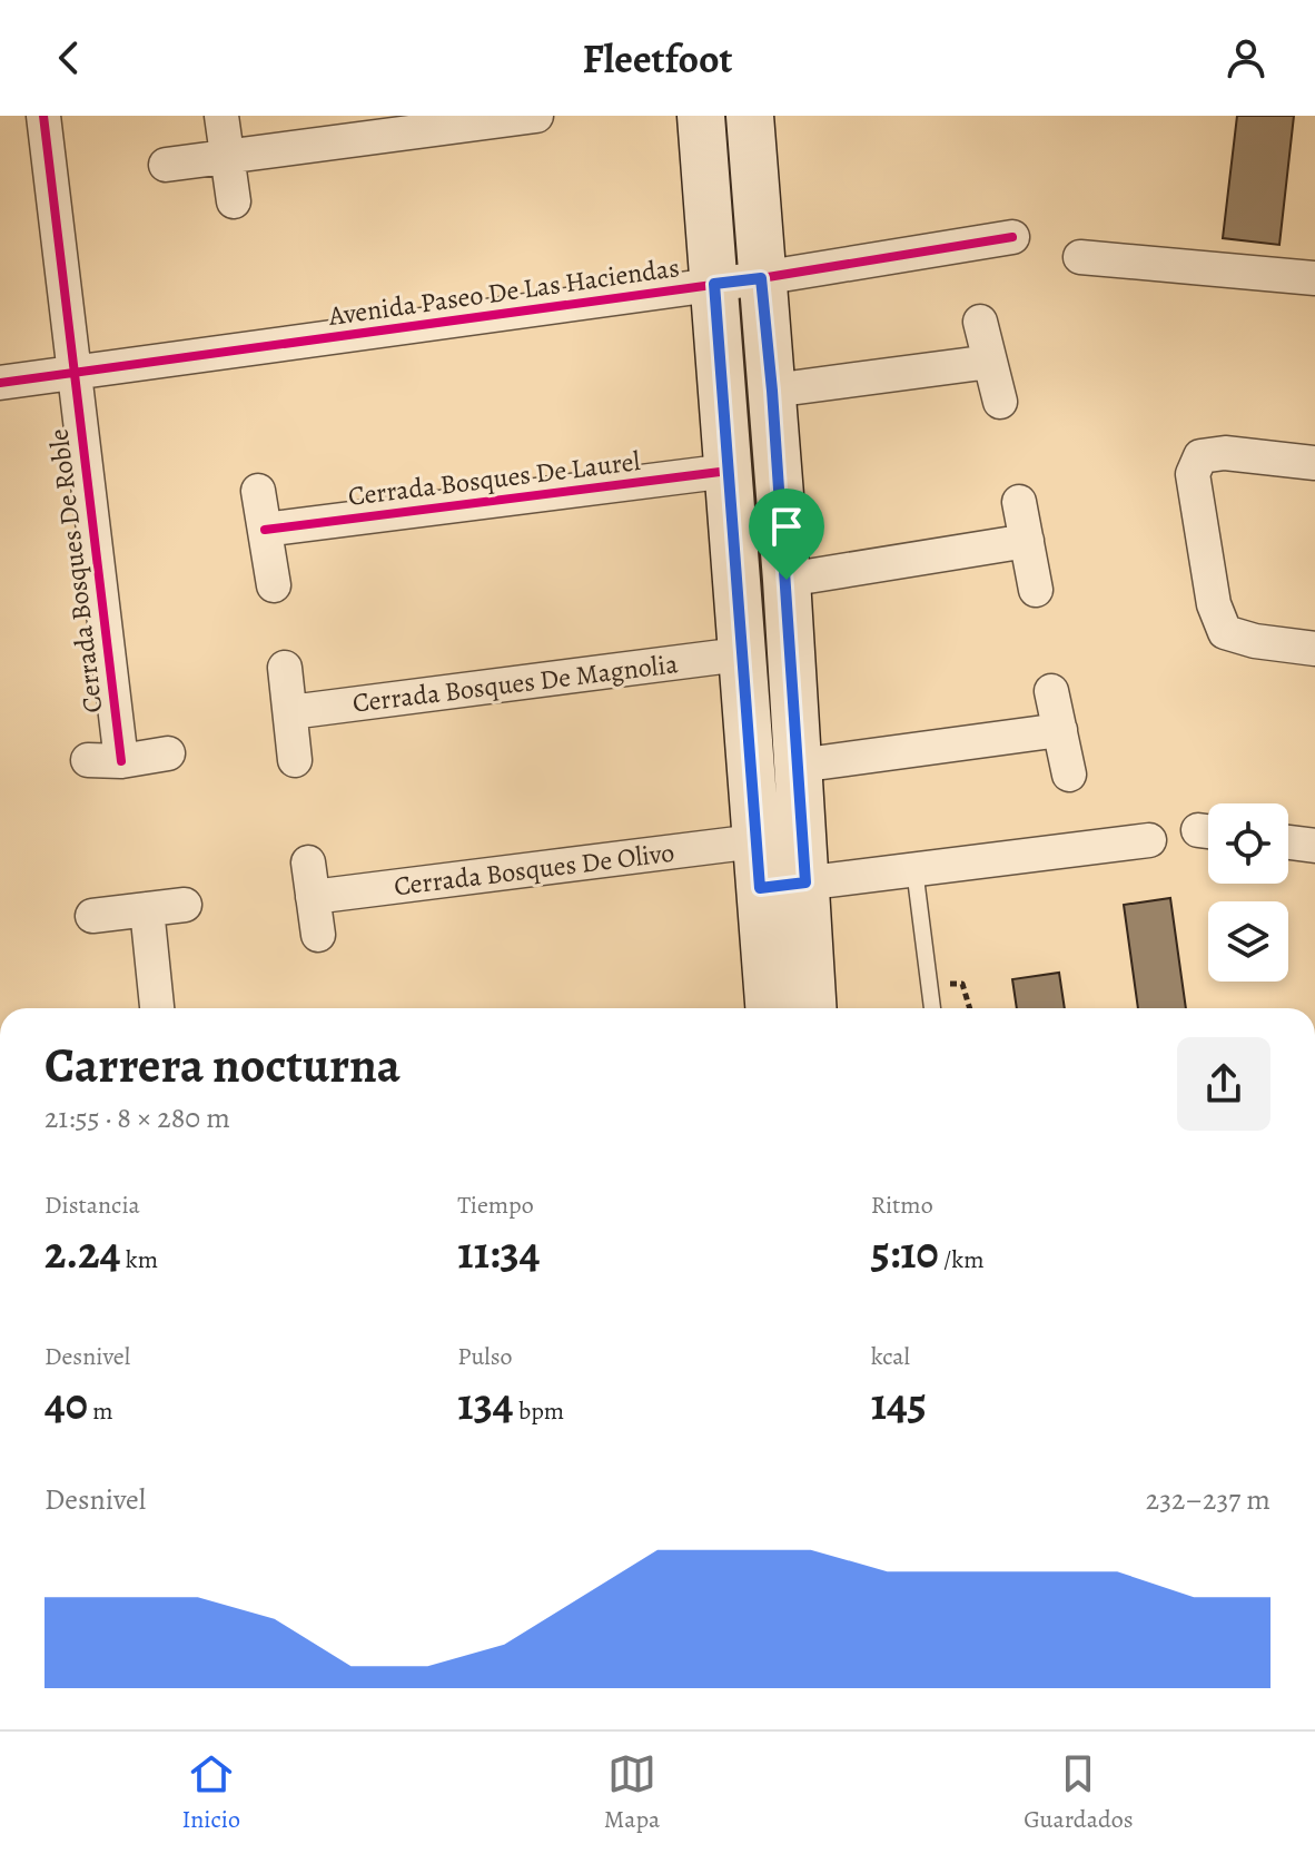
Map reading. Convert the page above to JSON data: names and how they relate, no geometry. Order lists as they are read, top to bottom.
{
  "streets": {
    "street": [
      "Avenida Paseo De Las Haciendas",
      "Cerrada Bosques De Laurel",
      "Cerrada Bosques De Roble",
      "Cerrada Bosques De Magnolia",
      "Cerrada Bosques De Olivo"
    ]
  },
  "crossings": [
    ["Avenida Paseo De Las Haciendas", "Cerrada Bosques De Roble"]
  ],
  "page": {
    "header": "Fleetfoot",
    "heading": ["Carrera nocturna", "21:55 · 8 × 280 m"],
    "stats": [
      ["Distancia", "2.24 km"],
      ["Tiempo", "11:34"],
      ["Ritmo", "5:10 /km"],
      ["Desnivel", "40 m"],
      ["Pulso", "134 bpm"],
      ["kcal", "145"]
    ],
    "chart": ["Desnivel", "232–237 m"],
    "tabs": ["Inicio", "Mapa", "Guardados"]
  }
}
